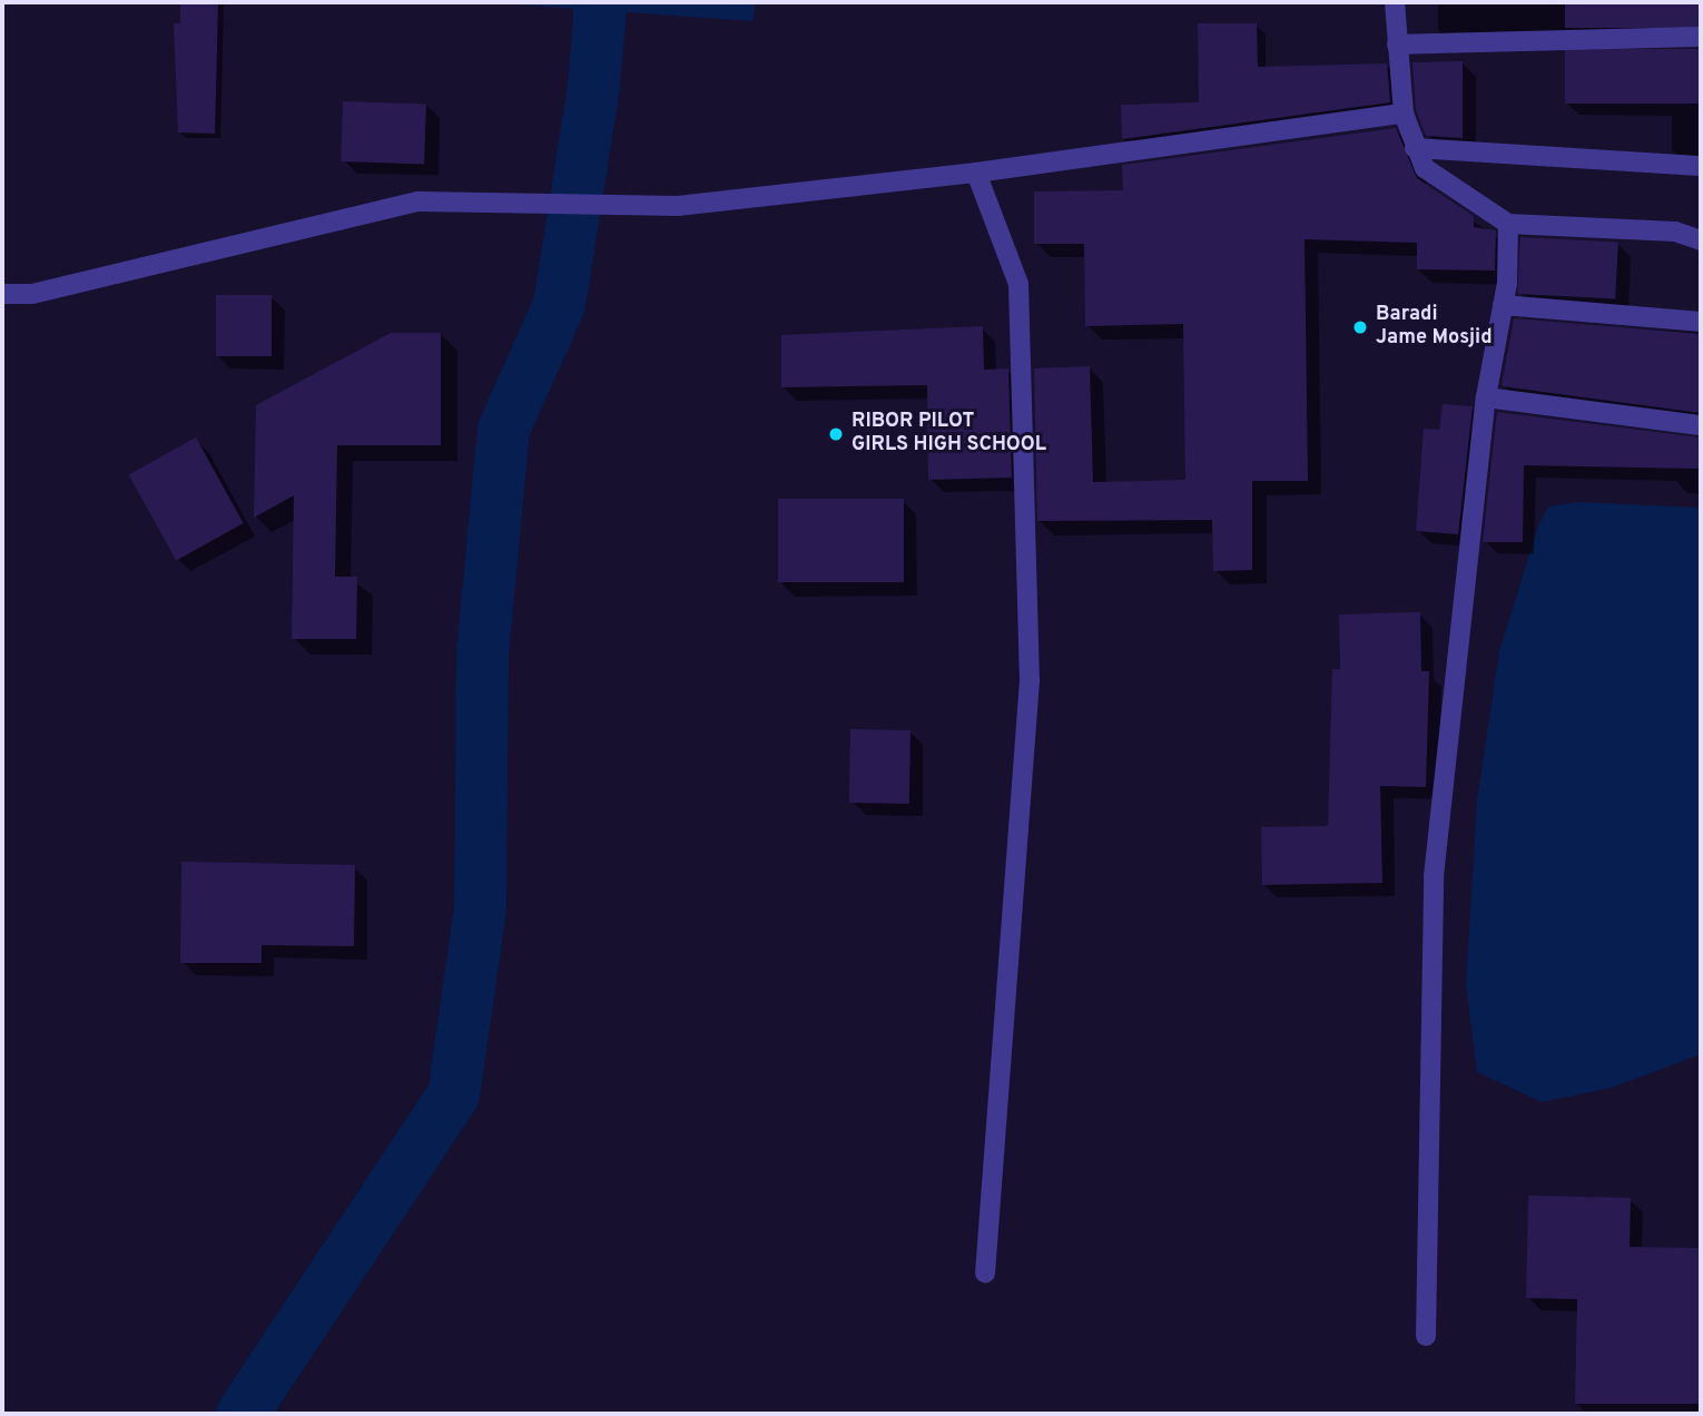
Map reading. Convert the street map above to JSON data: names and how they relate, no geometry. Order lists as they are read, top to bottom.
{
  "places": ["Baradi Jame Mosjid", "RIBOR PILOT GIRLS HIGH SCHOOL"]
}
